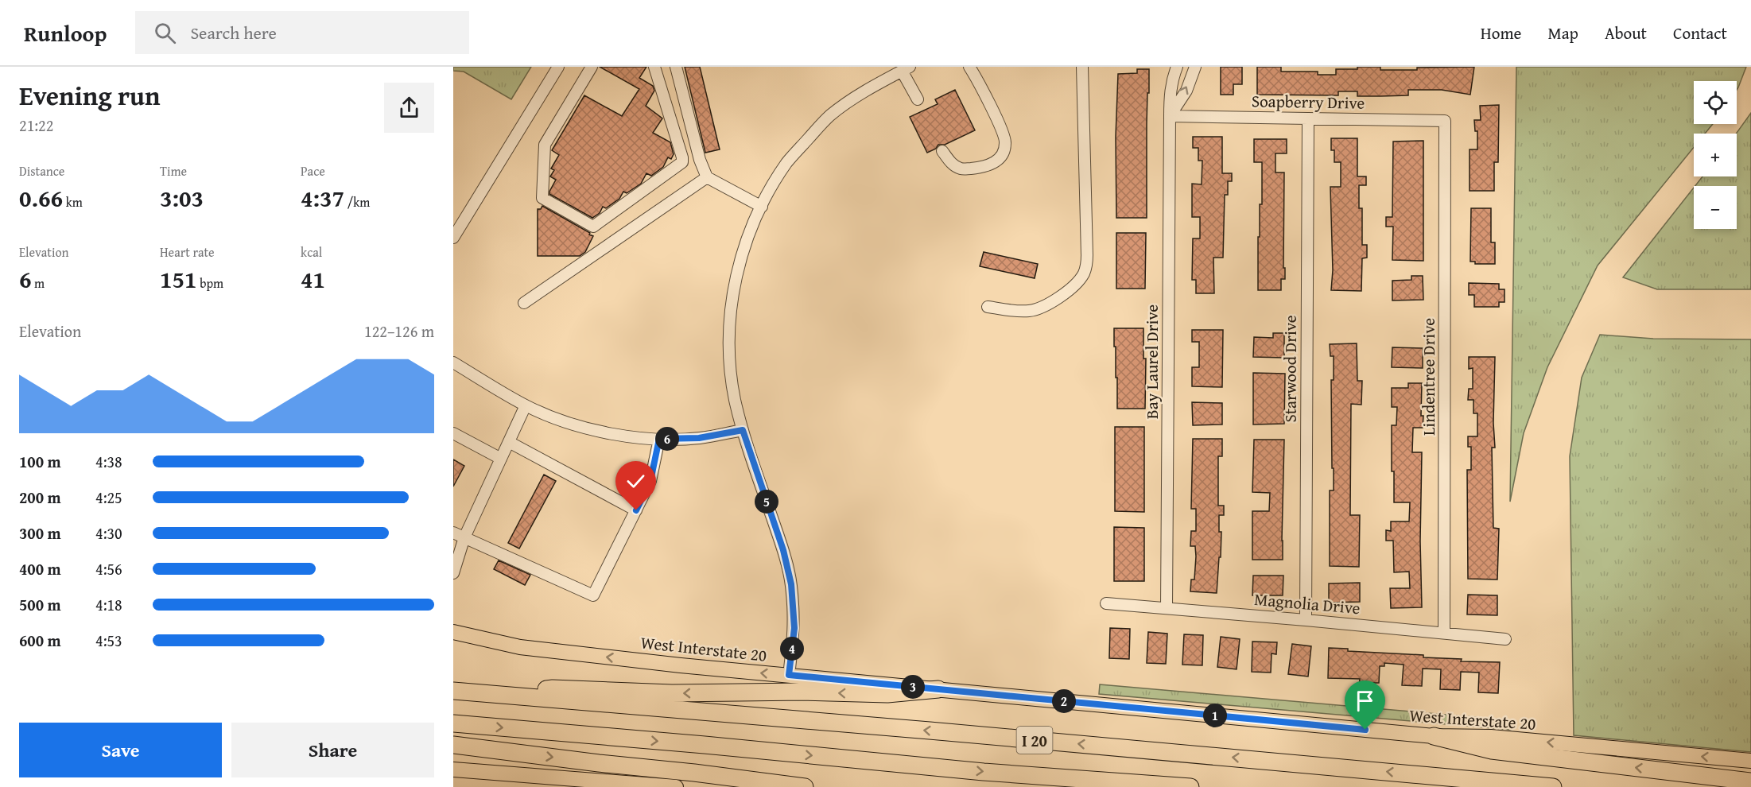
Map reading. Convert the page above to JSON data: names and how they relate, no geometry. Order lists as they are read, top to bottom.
{
  "streets": {
    "highway": ["I 20"],
    "main road": ["West Interstate 20"],
    "street": [
      "Soapberry Drive",
      "Bay Laurel Drive",
      "Starwood Drive",
      "Lindentree Drive",
      "Magnolia Drive"
    ]
  },
  "crossings": [
    ["Soapberry Drive", "Bay Laurel Drive"],
    ["Soapberry Drive", "Starwood Drive"],
    ["Soapberry Drive", "Lindentree Drive"],
    ["Bay Laurel Drive", "Magnolia Drive"],
    ["Starwood Drive", "Magnolia Drive"],
    ["Lindentree Drive", "Magnolia Drive"]
  ],
  "one_way": ["West Interstate 20"],
  "page": {
    "header": "Runloop",
    "search": "Search here",
    "nav": [
      "Home",
      "Map",
      "About",
      "Contact"
    ],
    "heading": ["Evening run", "21:22"],
    "map_buttons": ["+", "−"],
    "stats": [
      ["Distance", "0.66 km"],
      ["Time", "3:03"],
      ["Pace", "4:37 /km"],
      ["Elevation", "6 m"],
      ["Heart rate", "151 bpm"],
      ["kcal", "41"]
    ],
    "chart": ["Elevation", "122–126 m"],
    "pins": [
      "6",
      "5",
      "4",
      "3",
      "2",
      "1"
    ],
    "list": [
      {
        "name": "100 m",
        "note": "4:38"
      },
      {
        "name": "200 m",
        "note": "4:25"
      },
      {
        "name": "300 m",
        "note": "4:30"
      },
      {
        "name": "400 m",
        "note": "4:56"
      },
      {
        "name": "500 m",
        "note": "4:18"
      },
      {
        "name": "600 m",
        "note": "4:53"
      }
    ],
    "buttons": ["Save", "Share"]
  }
}
